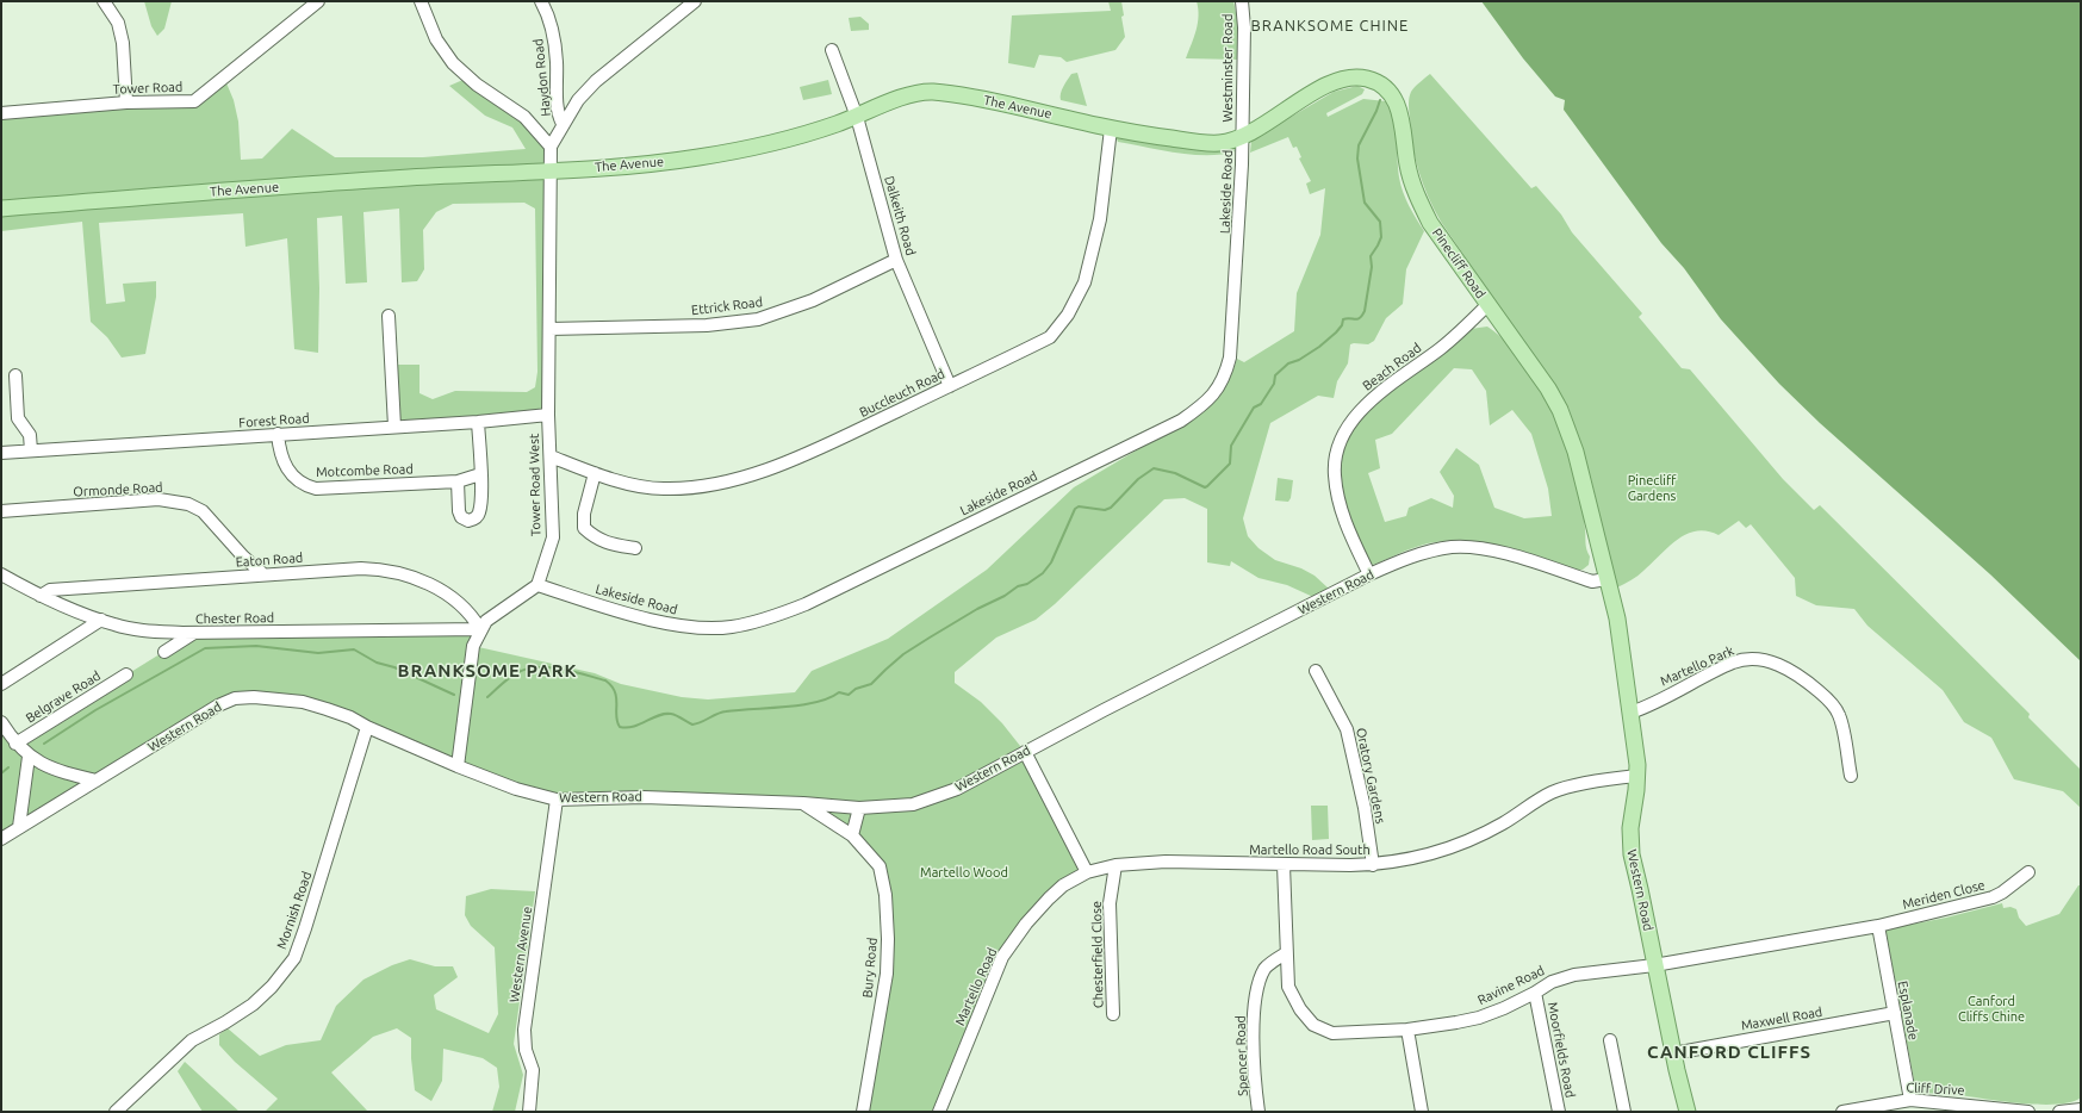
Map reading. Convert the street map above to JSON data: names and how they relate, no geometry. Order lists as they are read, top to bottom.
{
  "streets": {
    "main road": ["The Avenue", "Pinecliff Road", "Western Road"],
    "street": [
      "Westminster Road",
      "Haydon Road",
      "Tower Road",
      "Lakeside Road",
      "Dalkeith Road",
      "Ettrick Road",
      "Beach Road",
      "Buccleuch Road",
      "Forest Road",
      "Motcombe Road",
      "Tower Road West",
      "Ormonde Road",
      "Eaton Road",
      "Chester Road",
      "Martello Park",
      "Belgrave Road",
      "Oratory Gardens",
      "Martello Road South",
      "Meriden Close",
      "Mornish Road",
      "Western Avenue",
      "Chesterfield Close",
      "Bury Road",
      "Ravine Road",
      "Martello Road",
      "Esplanade",
      "Maxwell Road",
      "Moorfields Road",
      "Spencer Road",
      "Cliff Drive"
    ]
  },
  "crossings": [
    ["Westminster Road", "The Avenue"],
    ["Westminster Road", "Lakeside Road"],
    ["Westminster Road", "Pinecliff Road"],
    ["The Avenue", "Lakeside Road"],
    ["The Avenue", "Dalkeith Road"],
    ["The Avenue", "Pinecliff Road"],
    ["The Avenue", "Buccleuch Road"],
    ["The Avenue", "Tower Road West"],
    ["Lakeside Road", "Pinecliff Road"],
    ["Lakeside Road", "Tower Road West"],
    ["Dalkeith Road", "Ettrick Road"],
    ["Dalkeith Road", "Buccleuch Road"],
    ["Pinecliff Road", "Beach Road"],
    ["Pinecliff Road", "Western Road"],
    ["Ettrick Road", "Tower Road West"],
    ["Beach Road", "Western Road"],
    ["Buccleuch Road", "Tower Road West"],
    ["Forest Road", "Motcombe Road"],
    ["Forest Road", "Tower Road West"],
    ["Ormonde Road", "Eaton Road"],
    ["Eaton Road", "Chester Road"],
    ["Western Road", "Martello Park"],
    ["Western Road", "Martello Road South"],
    ["Western Road", "Mornish Road"],
    ["Western Road", "Western Avenue"],
    ["Western Road", "Bury Road"],
    ["Western Road", "Ravine Road"],
    ["Western Road", "Maxwell Road"],
    ["Oratory Gardens", "Martello Road South"],
    ["Martello Road South", "Ravine Road"],
    ["Martello Road South", "Martello Road"],
    ["Meriden Close", "Ravine Road"],
    ["Meriden Close", "Esplanade"],
    ["Chesterfield Close", "Martello Road"],
    ["Ravine Road", "Esplanade"],
    ["Ravine Road", "Moorfields Road"],
    ["Ravine Road", "Spencer Road"],
    ["Esplanade", "Maxwell Road"],
    ["Esplanade", "Cliff Drive"]
  ],
  "districts": ["BRANKSOME CHINE", "BRANKSOME PARK", "CANFORD CLIFFS"],
  "parks": ["Pinecliff Gardens", "Martello Wood", "Canford Cliffs Chine"]
}
